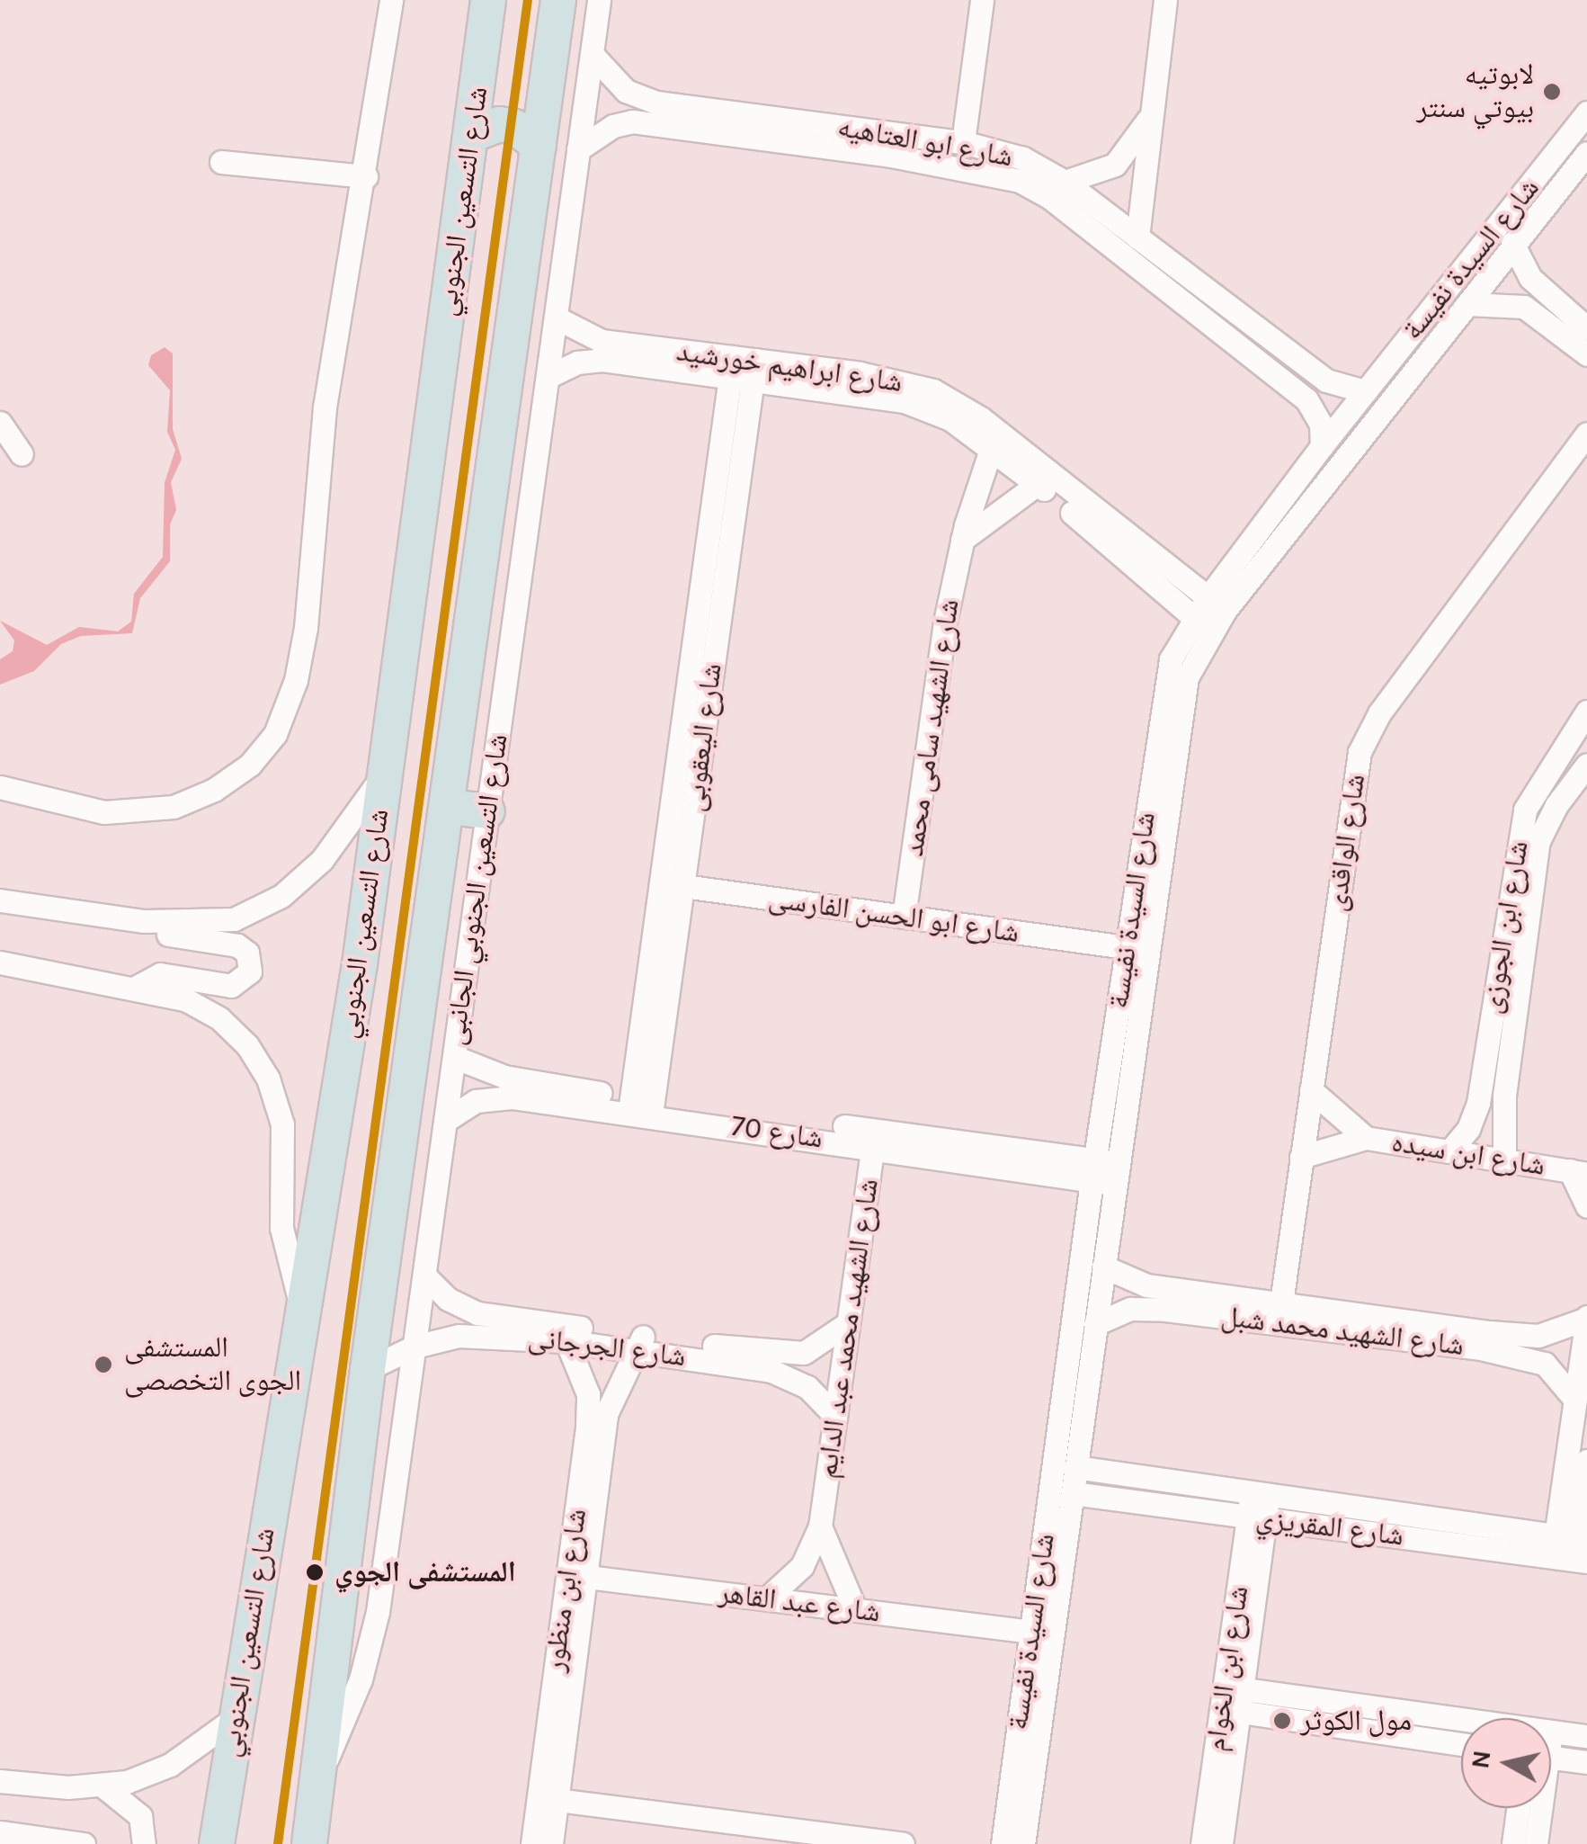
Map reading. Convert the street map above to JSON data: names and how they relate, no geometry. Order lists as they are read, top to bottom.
{
  "streets": {
    "highway": ["شارع التسعين الجنوبي"],
    "street": [
      "شارع ابو العتاهيه",
      "شارع السيدة نفيسة",
      "شارع ابراهيم خورشيد",
      "شارع الشهيد سامى محمد",
      "شارع اليعقوبى",
      "شارع الواقدى",
      "شارع التسعين الجنوبي الجانبى",
      "شارع ابو الحسن الفارسى",
      "شارع ابن الجوزى",
      "شارع 70",
      "شارع ابن سيده",
      "شارع الشهيد محمد عبد الدايم",
      "شارع الشهيد محمد شبل",
      "شارع الجرجانى",
      "شارع المقريزي",
      "شارع ابن منظور",
      "شارع عبد القاهر",
      "شارع ابن الخوام"
    ]
  },
  "crossings": [
    ["شارع ابو العتاهيه", "شارع السيدة نفيسة"],
    ["شارع ابو العتاهيه", "شارع التسعين الجنوبي الجانبى"],
    ["شارع السيدة نفيسة", "شارع ابراهيم خورشيد"],
    ["شارع السيدة نفيسة", "شارع ابو الحسن الفارسى"],
    ["شارع السيدة نفيسة", "شارع 70"],
    ["شارع السيدة نفيسة", "شارع الشهيد محمد شبل"],
    ["شارع السيدة نفيسة", "شارع المقريزي"],
    ["شارع السيدة نفيسة", "شارع عبد القاهر"],
    ["شارع ابراهيم خورشيد", "شارع الشهيد سامى محمد"],
    ["شارع ابراهيم خورشيد", "شارع اليعقوبى"],
    ["شارع ابراهيم خورشيد", "شارع التسعين الجنوبي الجانبى"],
    ["شارع الشهيد سامى محمد", "شارع ابو الحسن الفارسى"],
    ["شارع اليعقوبى", "شارع ابو الحسن الفارسى"],
    ["شارع اليعقوبى", "شارع 70"],
    ["شارع الواقدى", "شارع ابن سيده"],
    ["شارع الواقدى", "شارع الشهيد محمد شبل"],
    ["شارع التسعين الجنوبي الجانبى", "شارع 70"],
    ["شارع التسعين الجنوبي الجانبى", "شارع الجرجانى"],
    ["شارع ابن الجوزى", "شارع ابن سيده"],
    ["شارع 70", "شارع الشهيد محمد عبد الدايم"],
    ["شارع الشهيد محمد عبد الدايم", "شارع الجرجانى"],
    ["شارع الشهيد محمد عبد الدايم", "شارع ابن منظور"],
    ["شارع الشهيد محمد عبد الدايم", "شارع عبد القاهر"],
    ["شارع الجرجانى", "شارع ابن منظور"],
    ["شارع الجرجانى", "شارع عبد القاهر"],
    ["شارع المقريزي", "شارع ابن الخوام"],
    ["شارع ابن منظور", "شارع عبد القاهر"]
  ],
  "places": [
    "لابوتيه بيوتي سنتر",
    "المستشفى الجوى التخصصى",
    "المستشفى الجوي",
    "مول الكوثر"
  ],
  "north": "left"
}
